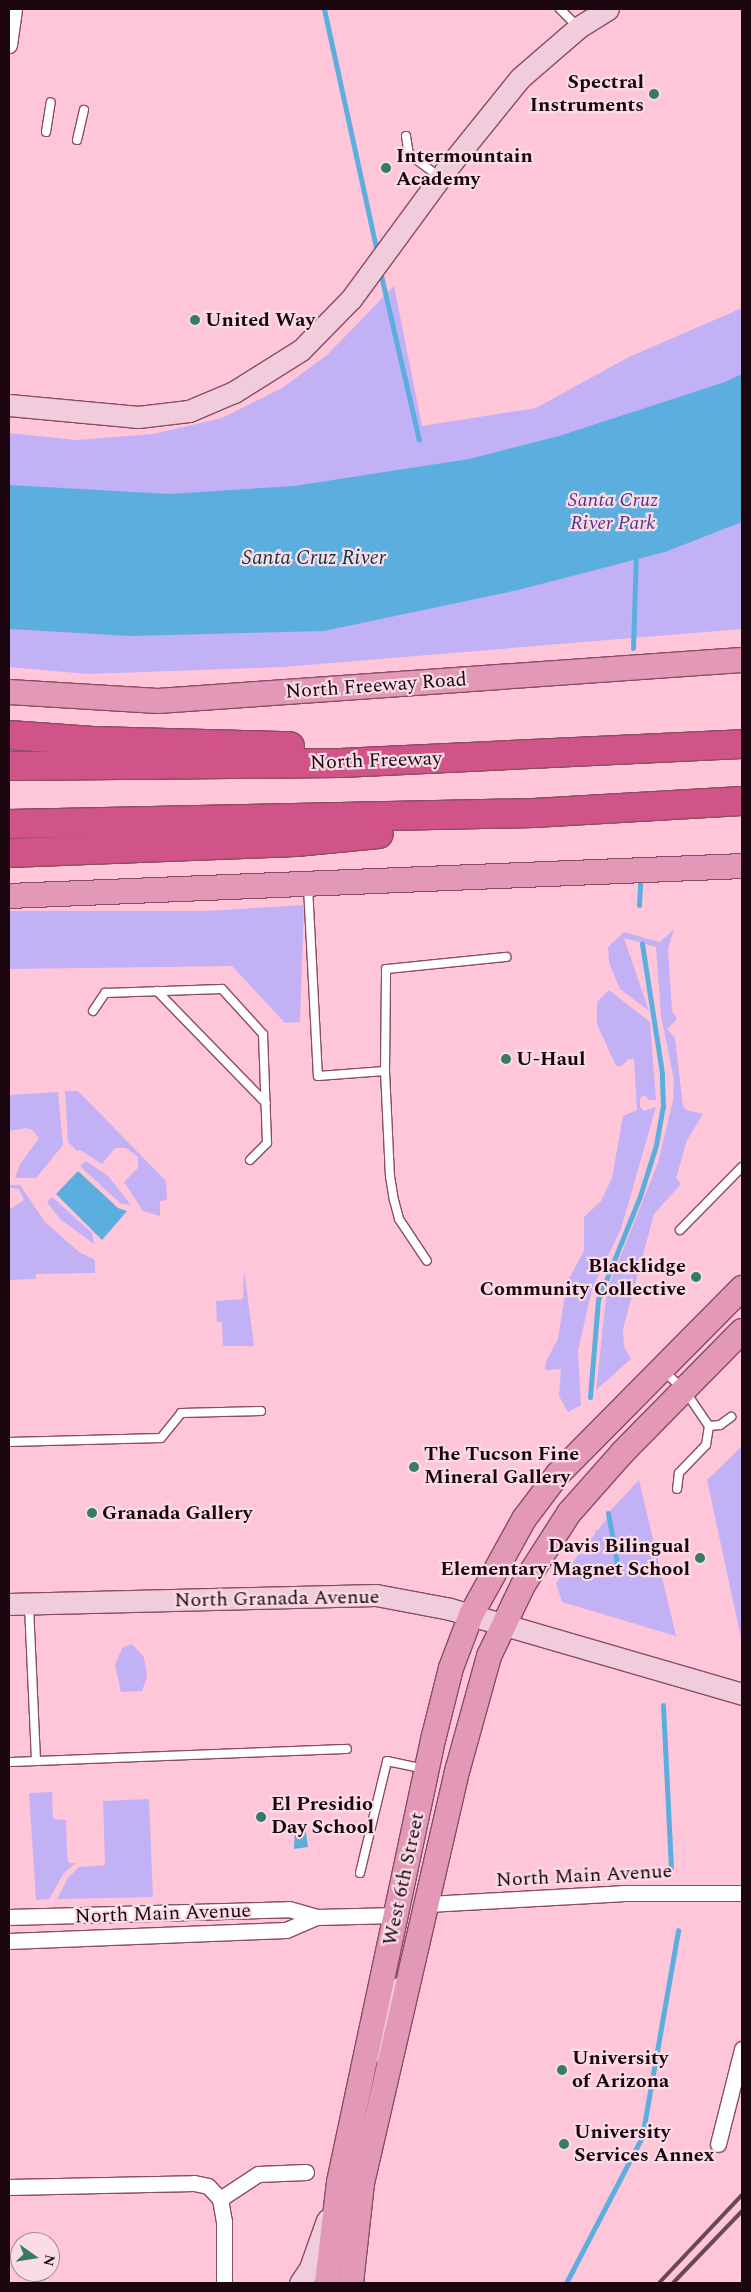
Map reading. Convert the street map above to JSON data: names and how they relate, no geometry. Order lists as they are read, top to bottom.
{
  "streets": {
    "highway": ["North Freeway"],
    "main road": ["North Freeway Road", "West 6th Street"],
    "street": ["North Granada Avenue", "North Main Avenue"]
  },
  "crossings": [
    ["North Granada Avenue", "West 6th Street"],
    ["North Main Avenue", "West 6th Street"]
  ],
  "water": ["Santa Cruz River"],
  "parks": ["Santa Cruz River Park"],
  "places": [
    "Spectral Instruments",
    "Intermountain Academy",
    "United Way",
    "U-Haul",
    "Blacklidge Community Collective",
    "The Tucson Fine Mineral Gallery",
    "Granada Gallery",
    "Davis Bilingual Elementary Magnet School",
    "El Presidio Day School",
    "University of Arizona",
    "University Services Annex"
  ],
  "north": "right"
}
